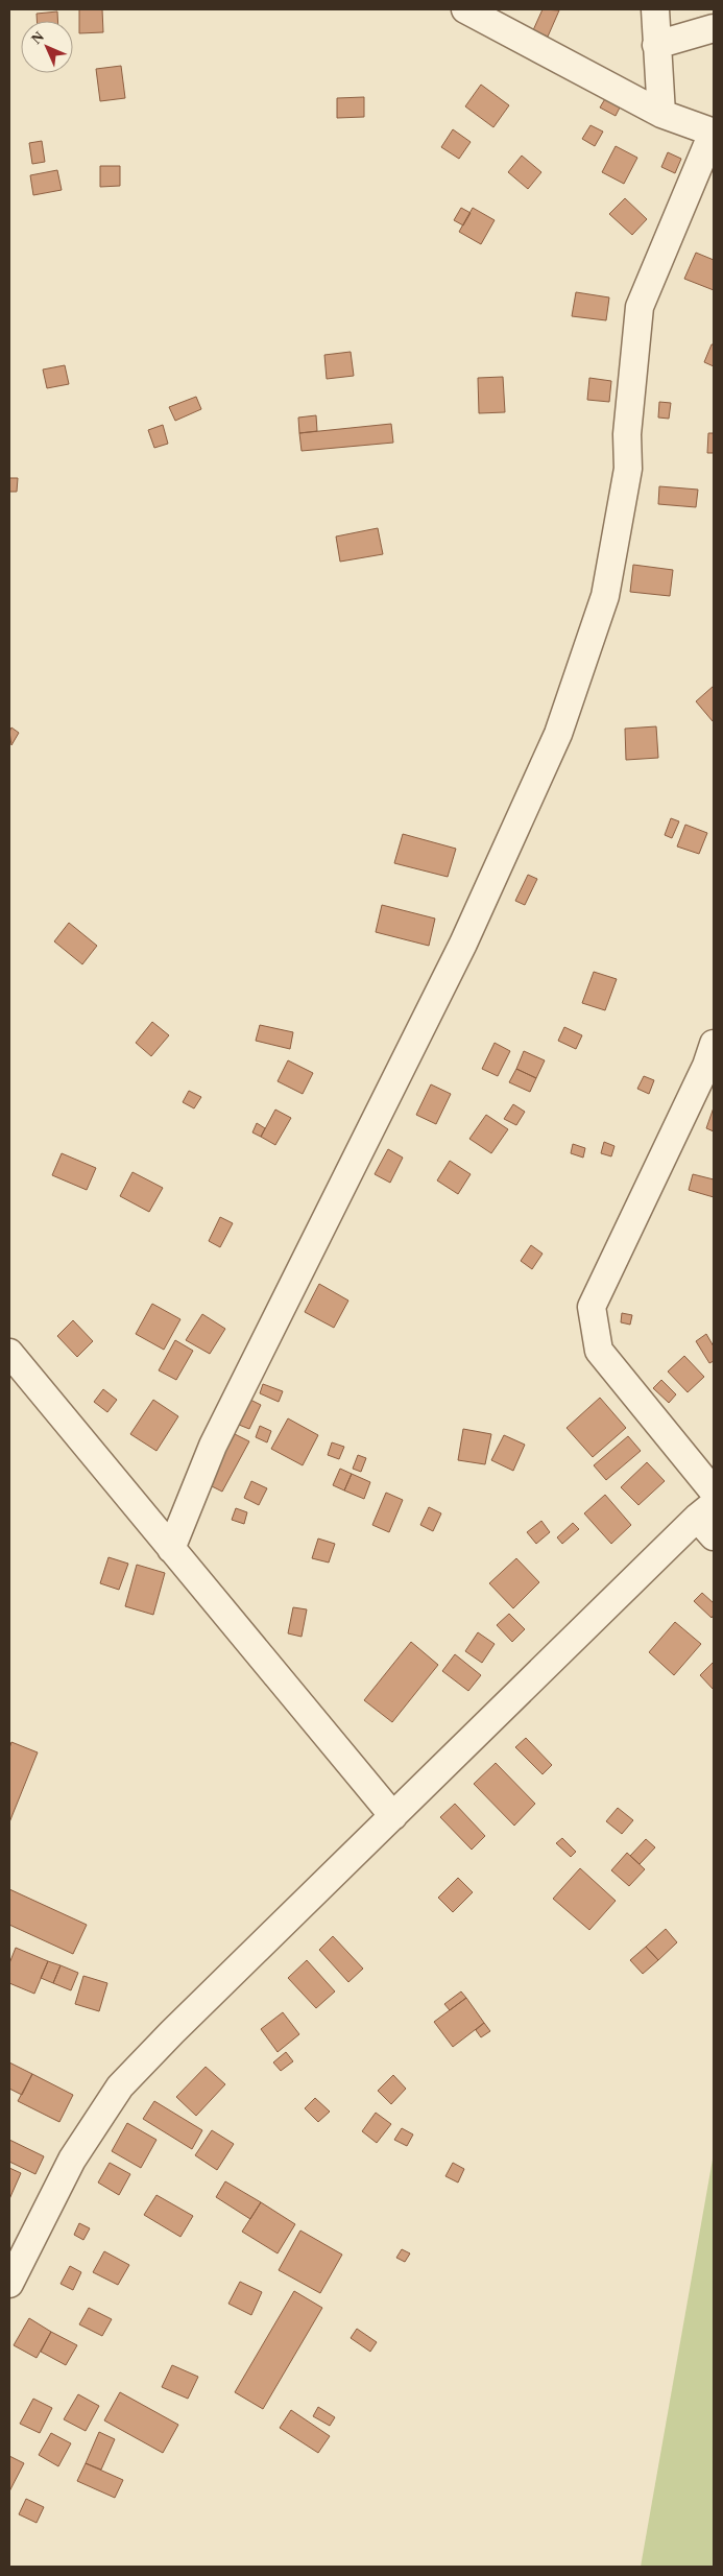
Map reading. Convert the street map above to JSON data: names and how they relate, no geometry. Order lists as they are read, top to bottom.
{
  "north": "top left"
}
